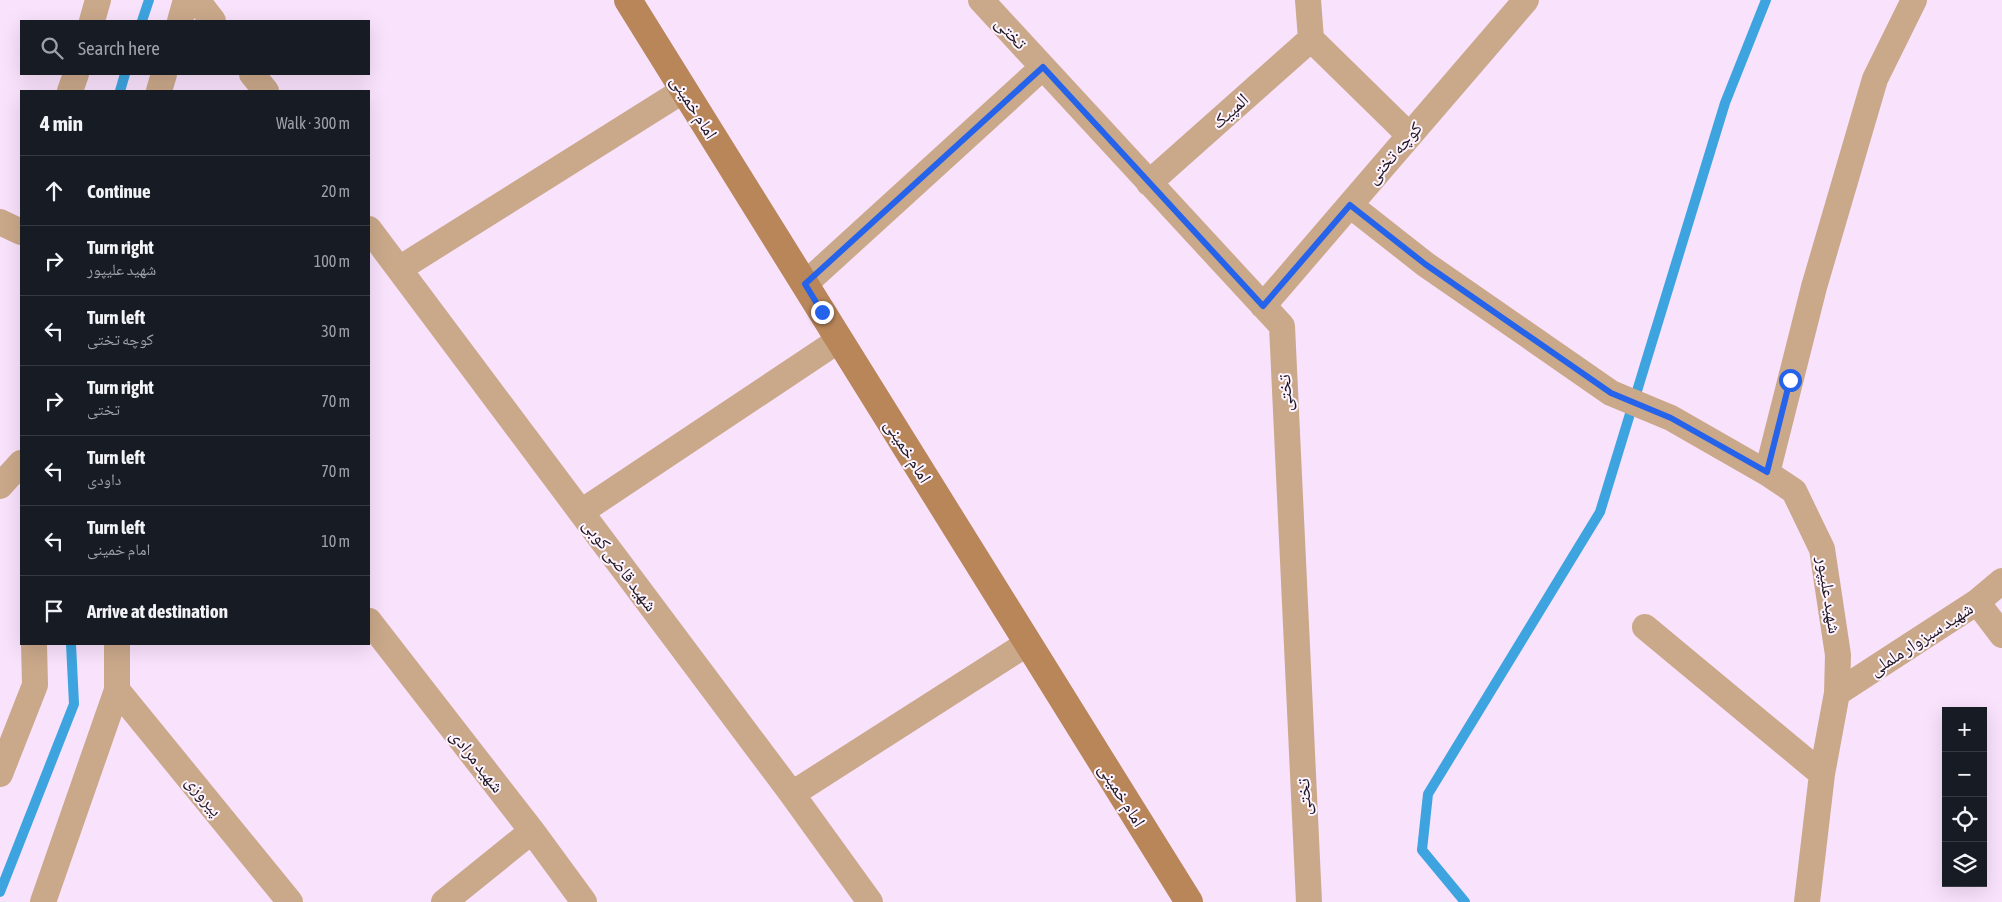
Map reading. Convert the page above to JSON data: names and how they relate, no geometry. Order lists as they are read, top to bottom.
{
  "streets": {
    "main road": ["امام خمینی"],
    "street": [
      "تختی",
      "المپیک",
      "کوچه تختی",
      "شهید قاضی کوبی",
      "شهید علیپور",
      "شهید سبزوار ململی",
      "شهید مرادی",
      "پیروزی"
    ]
  },
  "crossings": [
    ["تختی", "المپیک"],
    ["تختی", "کوچه تختی"],
    ["کوچه تختی", "شهید علیپور"],
    ["شهید علیپور", "شهید سبزوار ململی"]
  ],
  "page": {
    "search": "Search here",
    "heading": ["4 min", "Walk · 300 m"],
    "list": [
      ["Continue", "20 m"],
      ["Turn right", "شهید علیپور", "100 m"],
      ["Turn left", "کوچه تختی", "30 m"],
      ["Turn right", "تختی", "70 m"],
      ["Turn left", "داودی", "70 m"],
      ["Turn left", "امام خمینی", "10 m"],
      "Arrive at destination"
    ],
    "map_buttons": ["+", "−"]
  }
}
